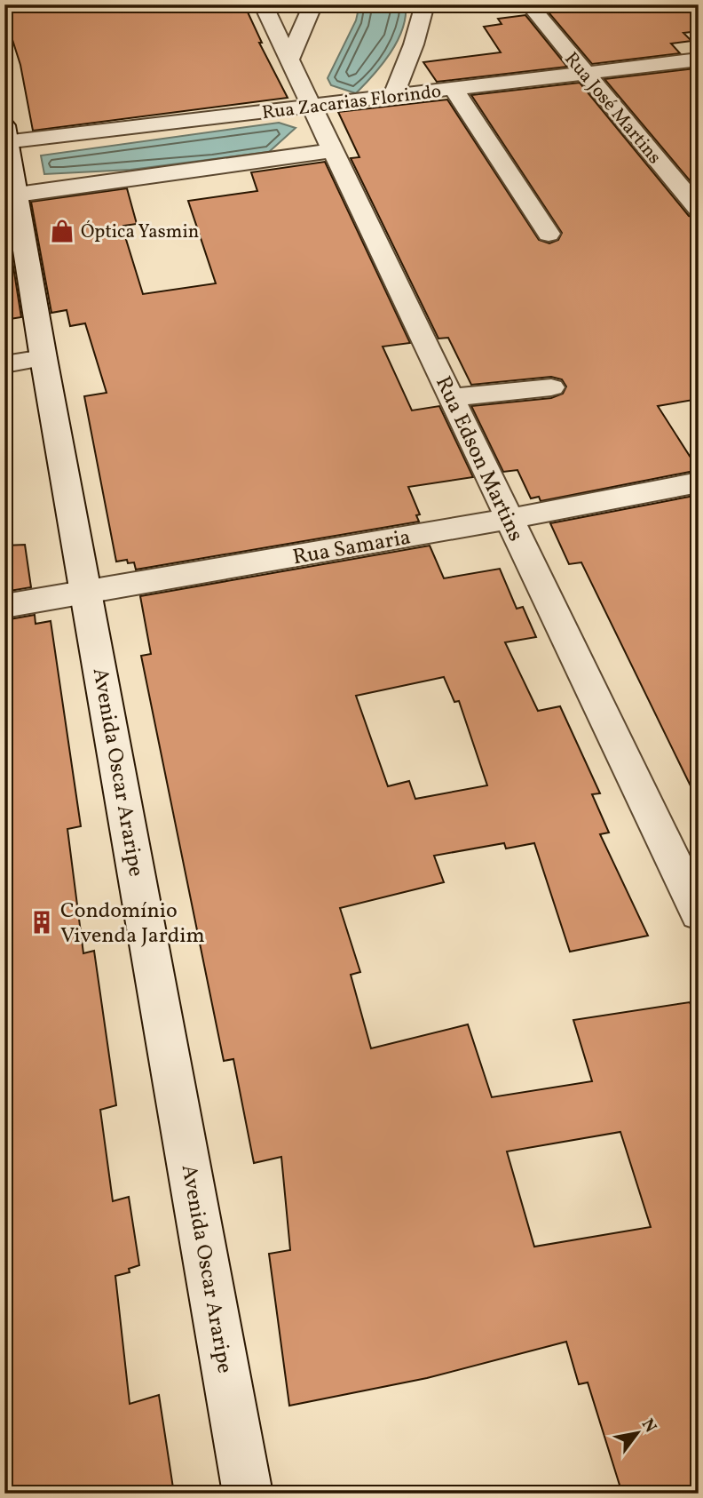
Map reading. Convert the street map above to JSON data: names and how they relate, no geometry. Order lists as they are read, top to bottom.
{
  "streets": {
    "street": [
      "Rua Zacarias Florindo",
      "Rua José Martins",
      "Rua Edson Martins",
      "Rua Samaria",
      "Avenida Oscar Araripe"
    ]
  },
  "crossings": [
    ["Rua Zacarias Florindo", "Rua José Martins"],
    ["Rua Zacarias Florindo", "Rua Edson Martins"],
    ["Rua Zacarias Florindo", "Avenida Oscar Araripe"],
    ["Rua Edson Martins", "Rua Samaria"],
    ["Rua Samaria", "Avenida Oscar Araripe"]
  ],
  "places": {
    "shop": ["Óptica Yasmin"],
    "building": ["Condomínio Vivenda Jardim"]
  },
  "north": "top right"
}
